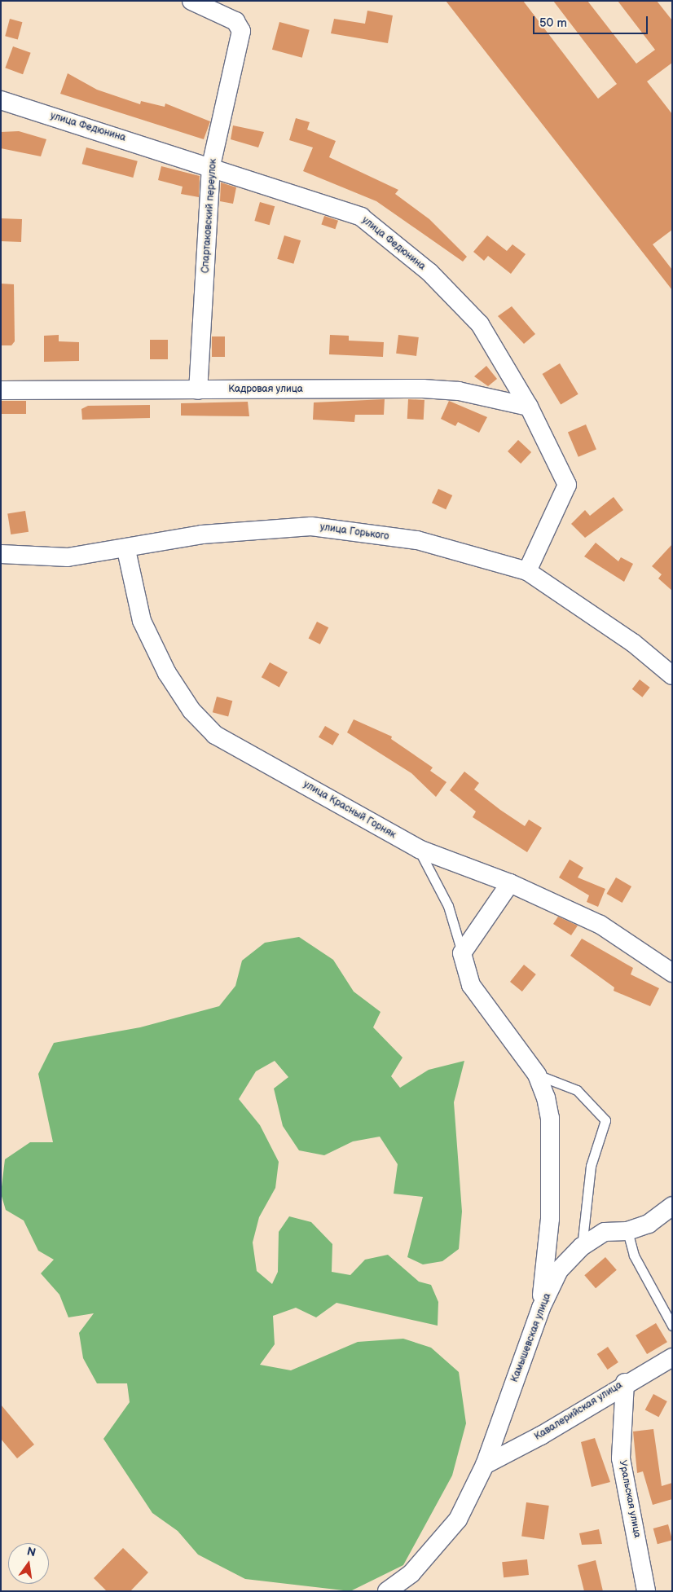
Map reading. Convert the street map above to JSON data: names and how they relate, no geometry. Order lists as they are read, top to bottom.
{
  "streets": {
    "street": [
      "улица Федюнина",
      "Спартаковский переулок",
      "Кадровая улица",
      "улица Горького",
      "улица Красный Горняк",
      "Камышевская улица",
      "Кавалерийская улица",
      "Уральская улица"
    ]
  },
  "crossings": [
    ["улица Федюнина", "Спартаковский переулок"],
    ["улица Федюнина", "Кадровая улица"],
    ["улица Федюнина", "улица Горького"],
    ["Спартаковский переулок", "Кадровая улица"],
    ["улица Горького", "улица Красный Горняк"],
    ["Камышевская улица", "Кавалерийская улица"],
    ["Кавалерийская улица", "Уральская улица"]
  ],
  "scale_bar": "50 m",
  "north": "top"
}
